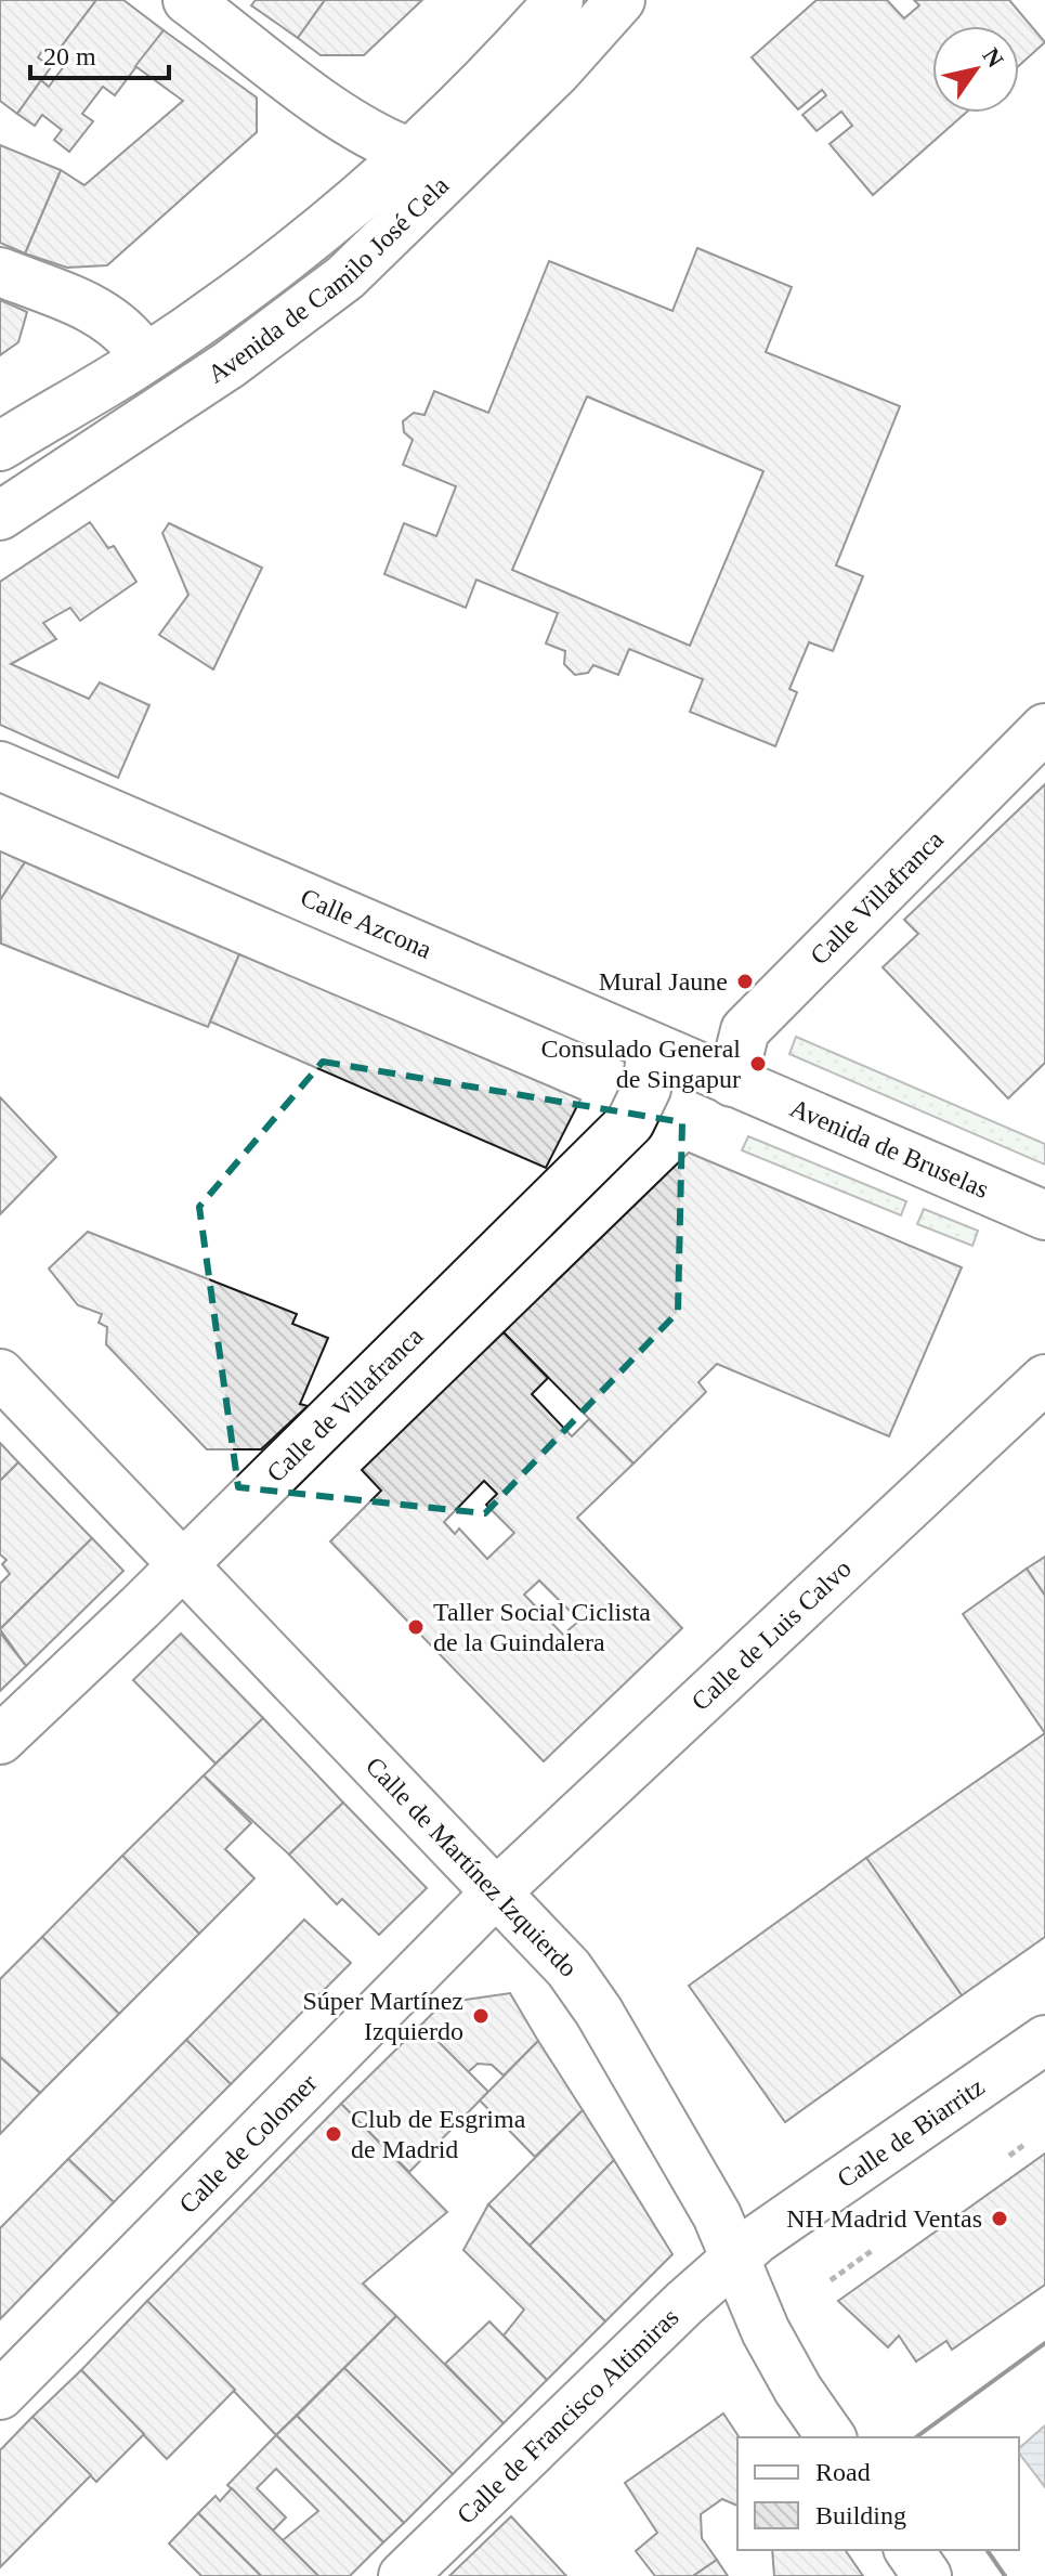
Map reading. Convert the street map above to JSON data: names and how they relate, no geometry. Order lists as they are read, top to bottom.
{
  "streets": {
    "street": [
      "Avenida de Camilo José Cela",
      "Calle Villafranca",
      "Calle Azcona",
      "Avenida de Bruselas",
      "Calle de Villafranca",
      "Calle de Luis Calvo",
      "Calle de Martínez Izquierdo",
      "Calle de Biarritz",
      "Calle de Colomer",
      "Calle de Francisco Altimiras"
    ]
  },
  "crossings": [
    ["Calle Villafranca", "Calle Azcona"],
    ["Calle Villafranca", "Avenida de Bruselas"],
    ["Calle Azcona", "Avenida de Bruselas"],
    ["Calle Azcona", "Calle de Villafranca"],
    ["Calle de Villafranca", "Calle de Martínez Izquierdo"],
    ["Calle de Luis Calvo", "Calle de Martínez Izquierdo"],
    ["Calle de Luis Calvo", "Calle de Colomer"],
    ["Calle de Martínez Izquierdo", "Calle de Biarritz"],
    ["Calle de Martínez Izquierdo", "Calle de Colomer"],
    ["Calle de Martínez Izquierdo", "Calle de Francisco Altimiras"],
    ["Calle de Biarritz", "Calle de Francisco Altimiras"]
  ],
  "places": [
    "Mural Jaune",
    "Consulado General de Singapur",
    "Taller Social Ciclista de la Guindalera",
    "Súper Martínez Izquierdo",
    "Club de Esgrima de Madrid",
    "NH Madrid Ventas"
  ],
  "legend": ["Road", "Building"],
  "scale_bar": "20 m",
  "north": "top right"
}
